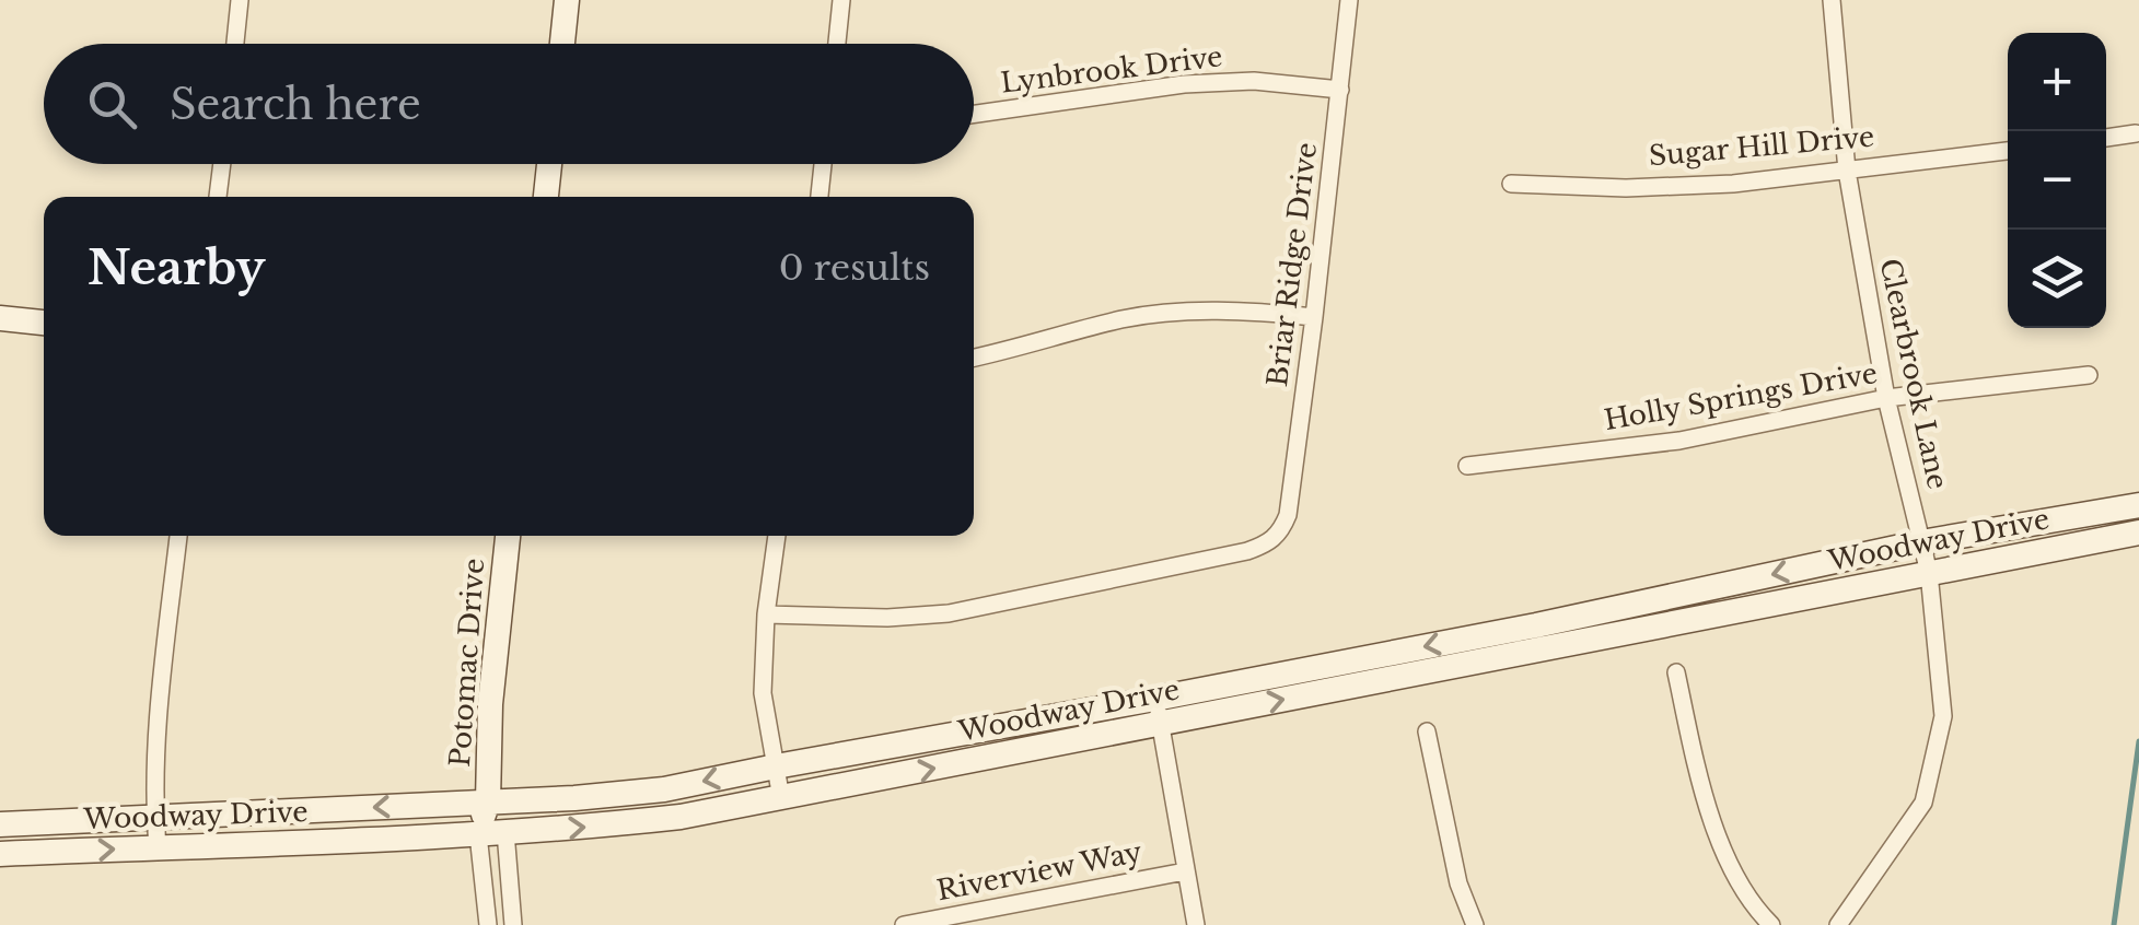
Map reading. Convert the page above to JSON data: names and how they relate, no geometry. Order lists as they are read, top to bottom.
{
  "streets": {
    "main road": ["Woodway Drive", "Potomac Drive"],
    "street": [
      "Lynbrook Drive",
      "Sugar Hill Drive",
      "Briar Ridge Drive",
      "Clearbrook Lane",
      "Holly Springs Drive",
      "Riverview Way"
    ]
  },
  "crossings": [
    ["Lynbrook Drive", "Briar Ridge Drive"],
    ["Sugar Hill Drive", "Clearbrook Lane"],
    ["Clearbrook Lane", "Holly Springs Drive"],
    ["Clearbrook Lane", "Woodway Drive"],
    ["Woodway Drive", "Potomac Drive"]
  ],
  "page": {
    "map_buttons": ["+", "−"],
    "search": "Search here",
    "heading": ["Nearby", "0 results"]
  }
}
